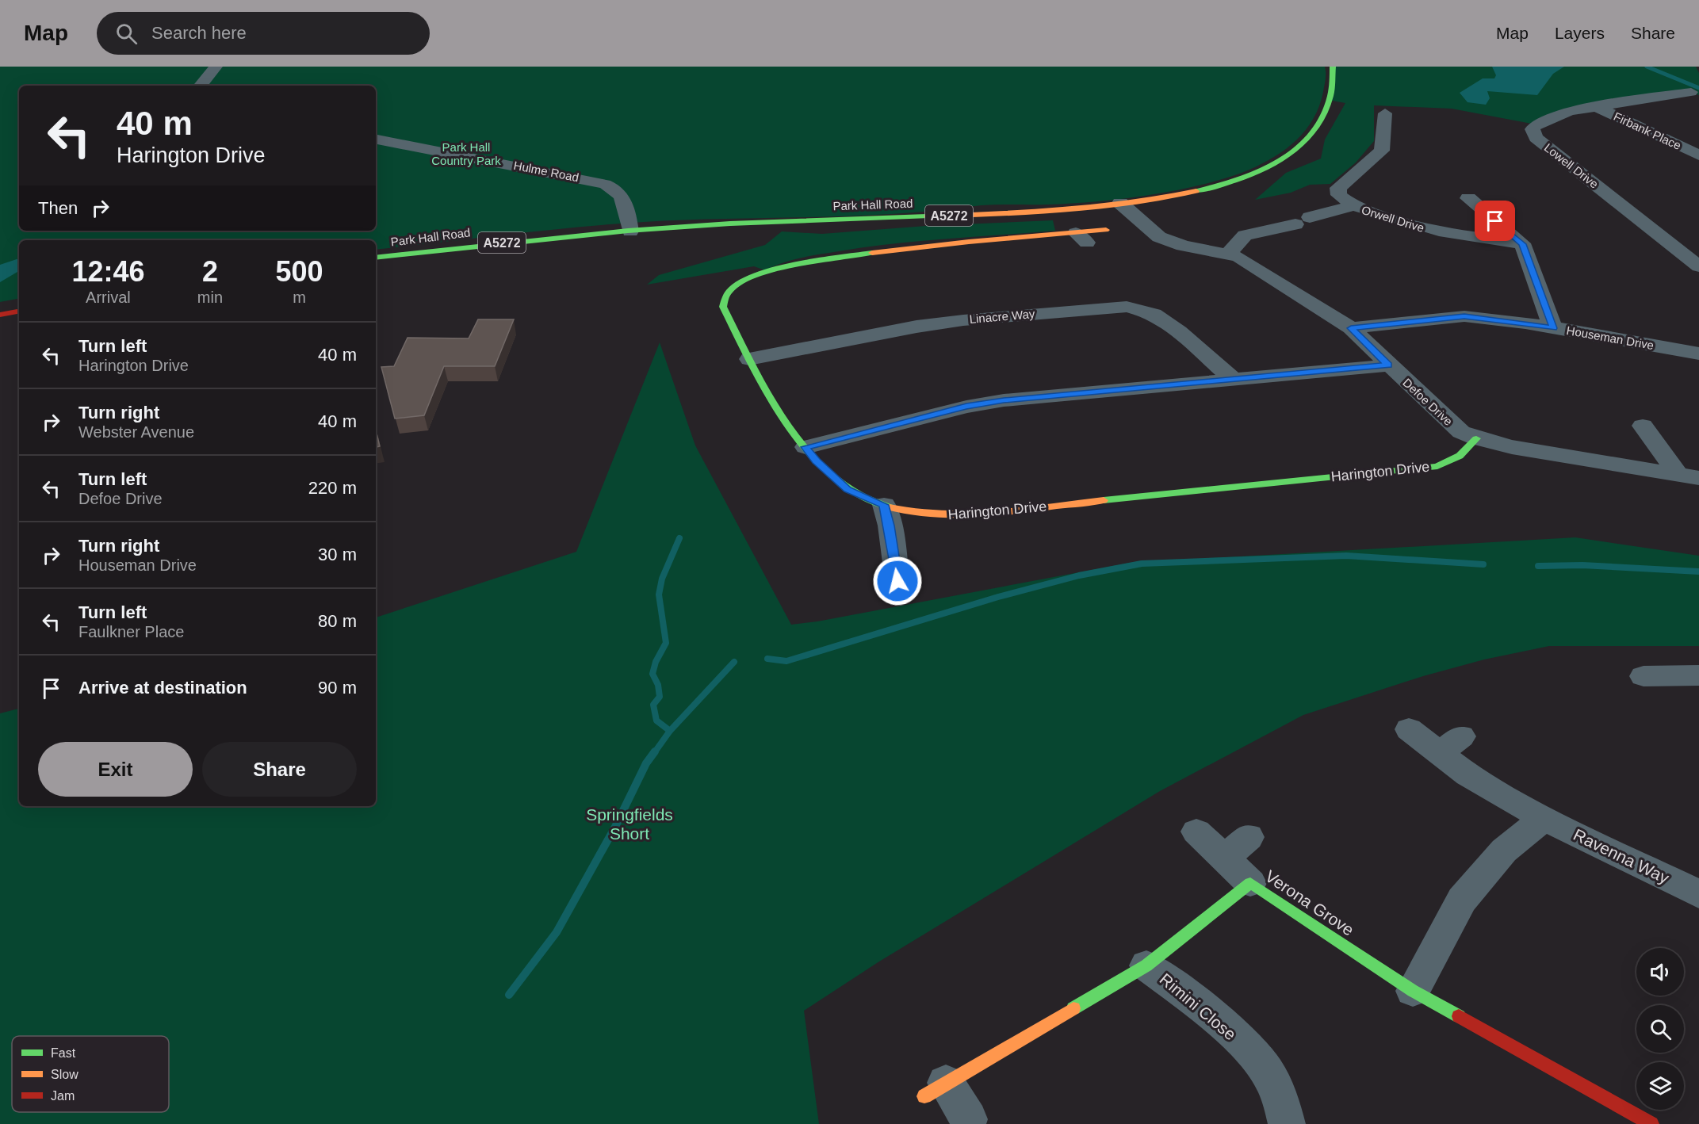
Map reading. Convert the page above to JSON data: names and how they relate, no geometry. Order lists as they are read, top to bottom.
{
  "streets": {
    "street": [
      "Firbank Place",
      "Lowell Drive",
      "Hulme Road",
      "Park Hall Road",
      "A5272",
      "Orwell Drive",
      "Linacre Way",
      "Houseman Drive",
      "Defoe Drive",
      "Harington Drive",
      "Ravenna Way",
      "Verona Grove",
      "Rimini Close"
    ]
  },
  "crossings": [
    ["Firbank Place", "Lowell Drive"],
    ["Hulme Road", "Park Hall Road"],
    ["Park Hall Road", "Defoe Drive"],
    ["Linacre Way", "Harington Drive"],
    ["Houseman Drive", "Defoe Drive"],
    ["Defoe Drive", "Harington Drive"],
    ["Verona Grove", "Rimini Close"]
  ],
  "parks": ["Park Hall Country Park", "Springfields Short"],
  "legend": ["Fast", "Slow", "Jam"],
  "page": {
    "header": "Map",
    "search": "Search here",
    "nav": ["Map", "Layers", "Share"],
    "turn": ["40 m", "Harington Drive"],
    "then": "Then",
    "eta": [
      "12:46",
      "Arrival",
      "2",
      "min",
      "500",
      "m"
    ],
    "list": [
      {
        "name": "Turn left",
        "note": "Harington Drive",
        "value": "40 m"
      },
      {
        "name": "Turn right",
        "note": "Webster Avenue",
        "value": "40 m"
      },
      {
        "name": "Turn left",
        "note": "Defoe Drive",
        "value": "220 m"
      },
      {
        "name": "Turn right",
        "note": "Houseman Drive",
        "value": "30 m"
      },
      {
        "name": "Turn left",
        "note": "Faulkner Place",
        "value": "80 m"
      },
      {
        "name": "Arrive at destination",
        "value": "90 m"
      }
    ],
    "buttons": ["Exit", "Share"]
  }
}
